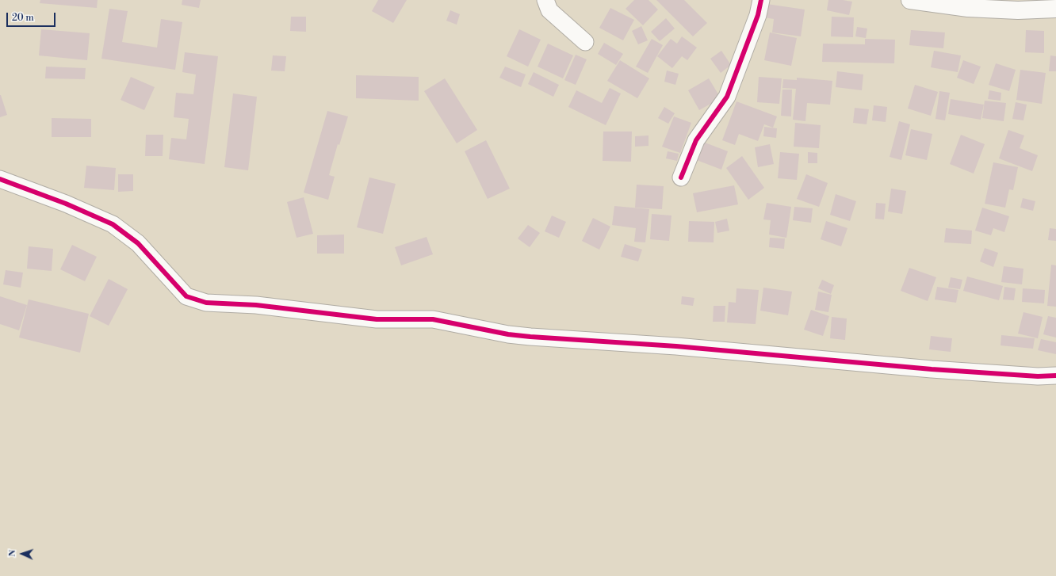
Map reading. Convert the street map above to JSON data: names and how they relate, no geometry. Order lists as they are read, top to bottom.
{
  "scale_bar": "20 m",
  "north": "left"
}
